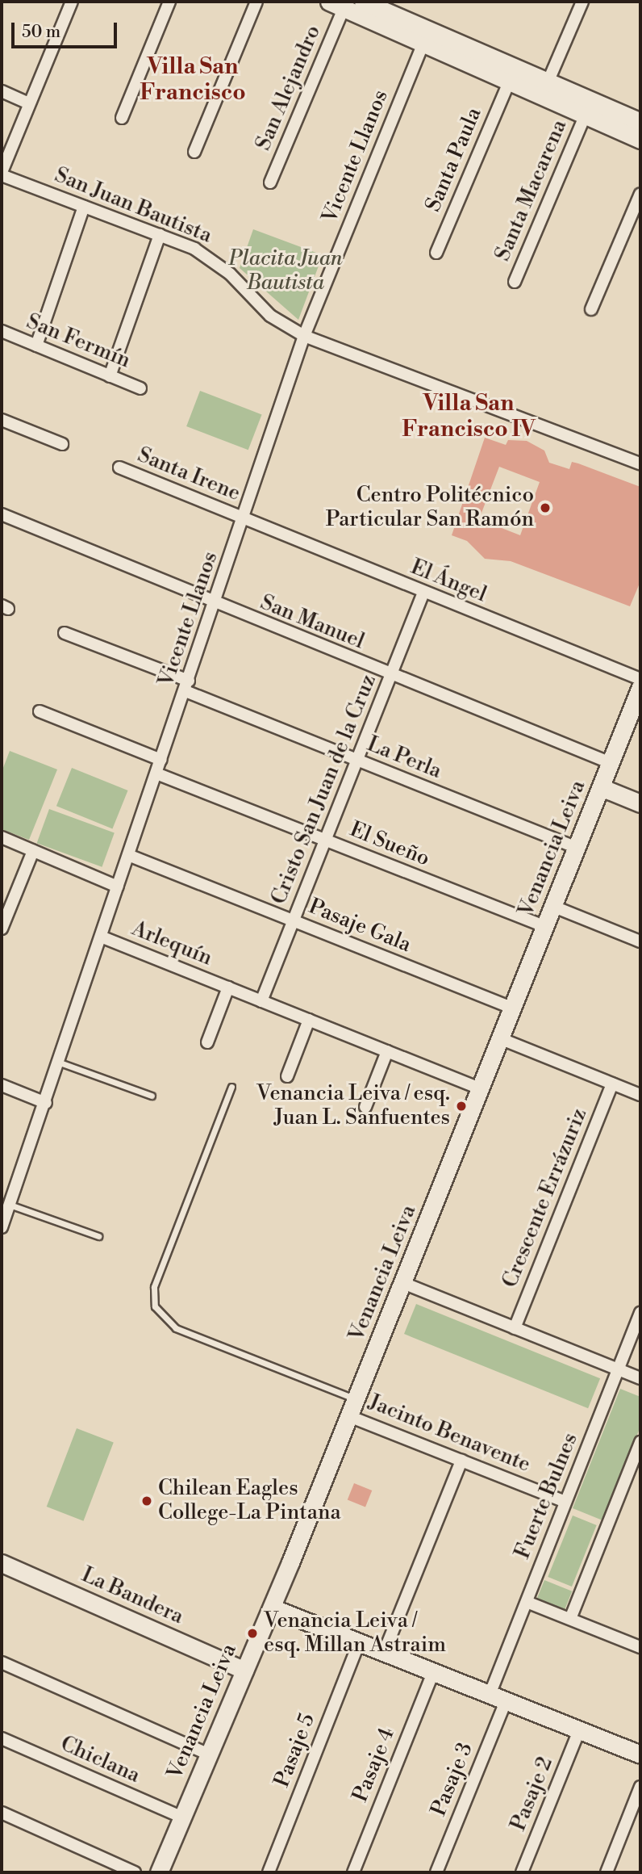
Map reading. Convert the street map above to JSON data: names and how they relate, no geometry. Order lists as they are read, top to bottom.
{
  "streets": {
    "street": [
      "San Alejandro",
      "Vicente Llanos",
      "Santa Paula",
      "Santa Macarena",
      "San Juan Bautista",
      "San Fermín",
      "Santa Irene",
      "El Ángel",
      "San Manuel",
      "La Perla",
      "Cristo San Juan de la Cruz",
      "El Sueño",
      "Venancia Leiva",
      "Pasaje Gala",
      "Arlequín",
      "Crescente Errázuriz",
      "Jacinto Benavente",
      "Fuerte Bulnes",
      "La Bandera",
      "Pasaje 5",
      "Chiclana",
      "Pasaje 4",
      "Pasaje 3",
      "Pasaje 2"
    ]
  },
  "crossings": [
    ["Vicente Llanos", "San Juan Bautista"],
    ["Vicente Llanos", "Santa Irene"],
    ["Vicente Llanos", "El Ángel"],
    ["Vicente Llanos", "San Manuel"],
    ["Vicente Llanos", "La Perla"],
    ["Vicente Llanos", "El Sueño"],
    ["Vicente Llanos", "Pasaje Gala"],
    ["Vicente Llanos", "Arlequín"],
    ["Santa Irene", "El Ángel"],
    ["El Ángel", "Cristo San Juan de la Cruz"],
    ["San Manuel", "Cristo San Juan de la Cruz"],
    ["San Manuel", "Venancia Leiva"],
    ["La Perla", "Cristo San Juan de la Cruz"],
    ["La Perla", "Venancia Leiva"],
    ["Cristo San Juan de la Cruz", "El Sueño"],
    ["Cristo San Juan de la Cruz", "Pasaje Gala"],
    ["Cristo San Juan de la Cruz", "Arlequín"],
    ["El Sueño", "Venancia Leiva"],
    ["Venancia Leiva", "Pasaje Gala"],
    ["Venancia Leiva", "Arlequín"],
    ["Venancia Leiva", "Jacinto Benavente"],
    ["Venancia Leiva", "La Bandera"],
    ["Venancia Leiva", "Chiclana"],
    ["Jacinto Benavente", "Fuerte Bulnes"],
    ["Fuerte Bulnes", "Pasaje 3"]
  ],
  "districts": ["Villa San Francisco", "Villa San Francisco IV"],
  "parks": ["Placita Juan Bautista"],
  "places": [
    "Centro Politécnico Particular San Ramón",
    "Venancia Leiva / esq. Juan L. Sanfuentes",
    "Chilean Eagles College-La Pintana",
    "Venancia Leiva / esq. Millan Astraim"
  ],
  "scale_bar": "50 m"
}
